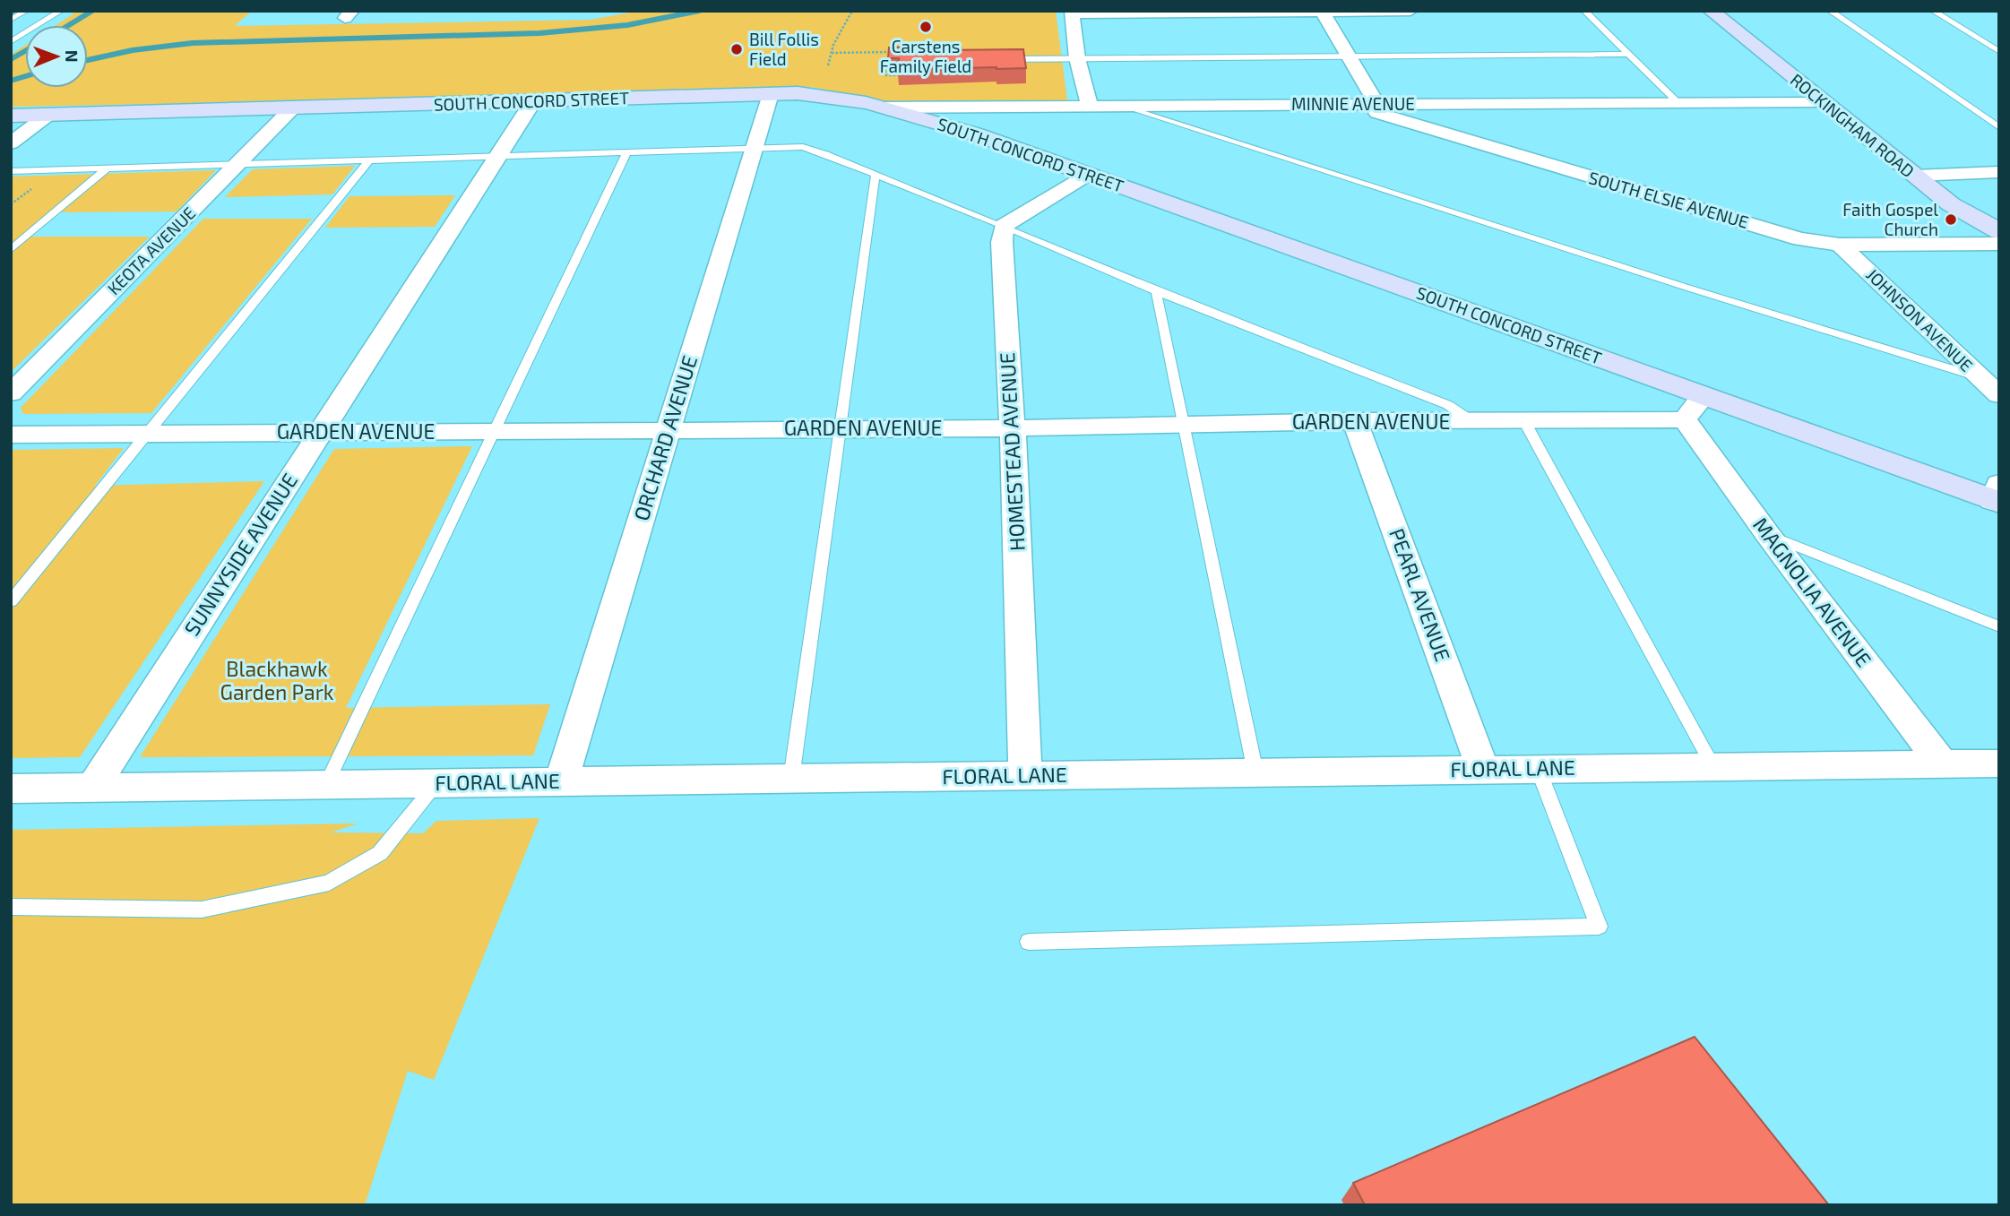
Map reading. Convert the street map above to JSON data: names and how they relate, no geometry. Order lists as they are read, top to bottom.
{
  "streets": {
    "street": [
      "SOUTH CONCORD STREET",
      "MINNIE AVENUE",
      "ROCKINGHAM ROAD",
      "SOUTH ELSIE AVENUE",
      "KEOTA AVENUE",
      "JOHNSON AVENUE",
      "GARDEN AVENUE",
      "ORCHARD AVENUE",
      "HOMESTEAD AVENUE",
      "SUNNYSIDE AVENUE",
      "MAGNOLIA AVENUE",
      "PEARL AVENUE",
      "FLORAL LANE"
    ]
  },
  "crossings": [
    ["SOUTH CONCORD STREET", "MINNIE AVENUE"],
    ["SOUTH CONCORD STREET", "KEOTA AVENUE"],
    ["SOUTH CONCORD STREET", "ORCHARD AVENUE"],
    ["SOUTH CONCORD STREET", "SUNNYSIDE AVENUE"],
    ["MINNIE AVENUE", "ROCKINGHAM ROAD"],
    ["MINNIE AVENUE", "SOUTH ELSIE AVENUE"],
    ["SOUTH ELSIE AVENUE", "JOHNSON AVENUE"],
    ["GARDEN AVENUE", "ORCHARD AVENUE"],
    ["GARDEN AVENUE", "HOMESTEAD AVENUE"],
    ["GARDEN AVENUE", "SUNNYSIDE AVENUE"],
    ["GARDEN AVENUE", "MAGNOLIA AVENUE"],
    ["GARDEN AVENUE", "PEARL AVENUE"],
    ["ORCHARD AVENUE", "FLORAL LANE"],
    ["HOMESTEAD AVENUE", "FLORAL LANE"],
    ["SUNNYSIDE AVENUE", "FLORAL LANE"],
    ["MAGNOLIA AVENUE", "FLORAL LANE"],
    ["PEARL AVENUE", "FLORAL LANE"]
  ],
  "parks": ["Blackhawk Garden Park"],
  "places": ["Carstens Family Field", "Bill Follis Field", "Faith Gospel Church"],
  "north": "right"
}
